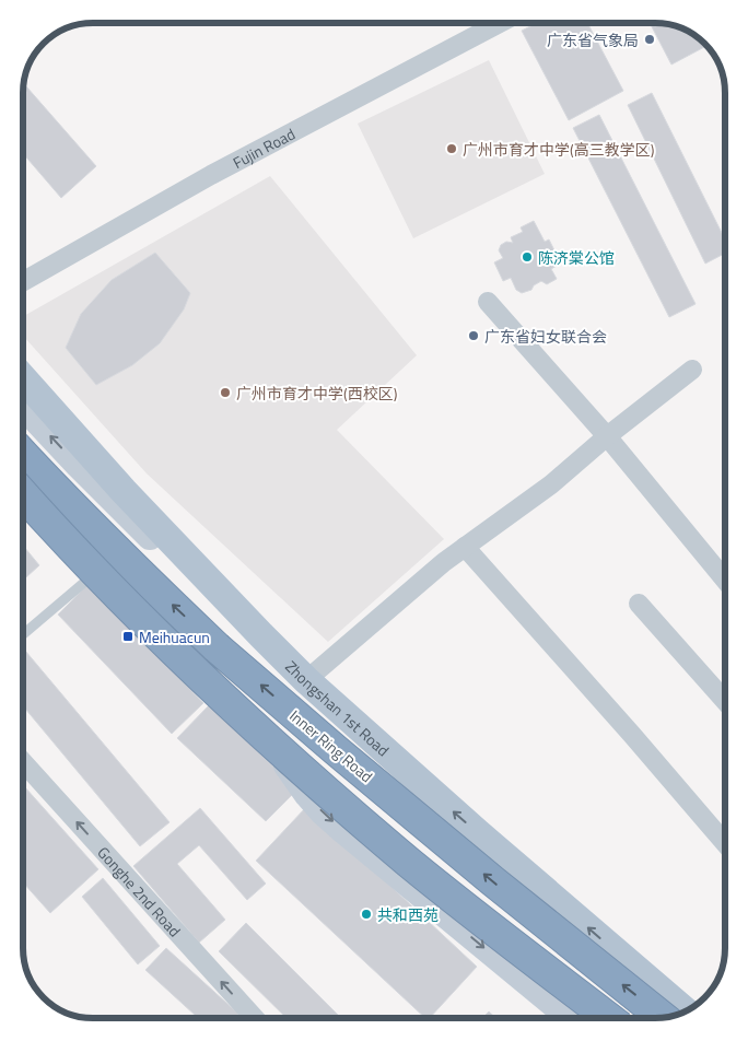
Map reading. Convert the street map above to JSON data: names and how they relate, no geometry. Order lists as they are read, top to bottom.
{
  "streets": {
    "highway": ["Inner Ring Road"],
    "main road": ["Zhongshan 1st Road"],
    "street": ["Fujin Road", "Gonghe 2nd Road"]
  },
  "one_way": ["Gonghe 2nd Road"],
  "places": {
    "other": [
      "广东省气象局",
      "广州市育才中学(高三教学区)",
      "陈济棠公馆",
      "广东省妇女联合会",
      "广州市育才中学(西校区)",
      "共和西苑"
    ],
    "transit": ["Meihuacun"]
  }
}
